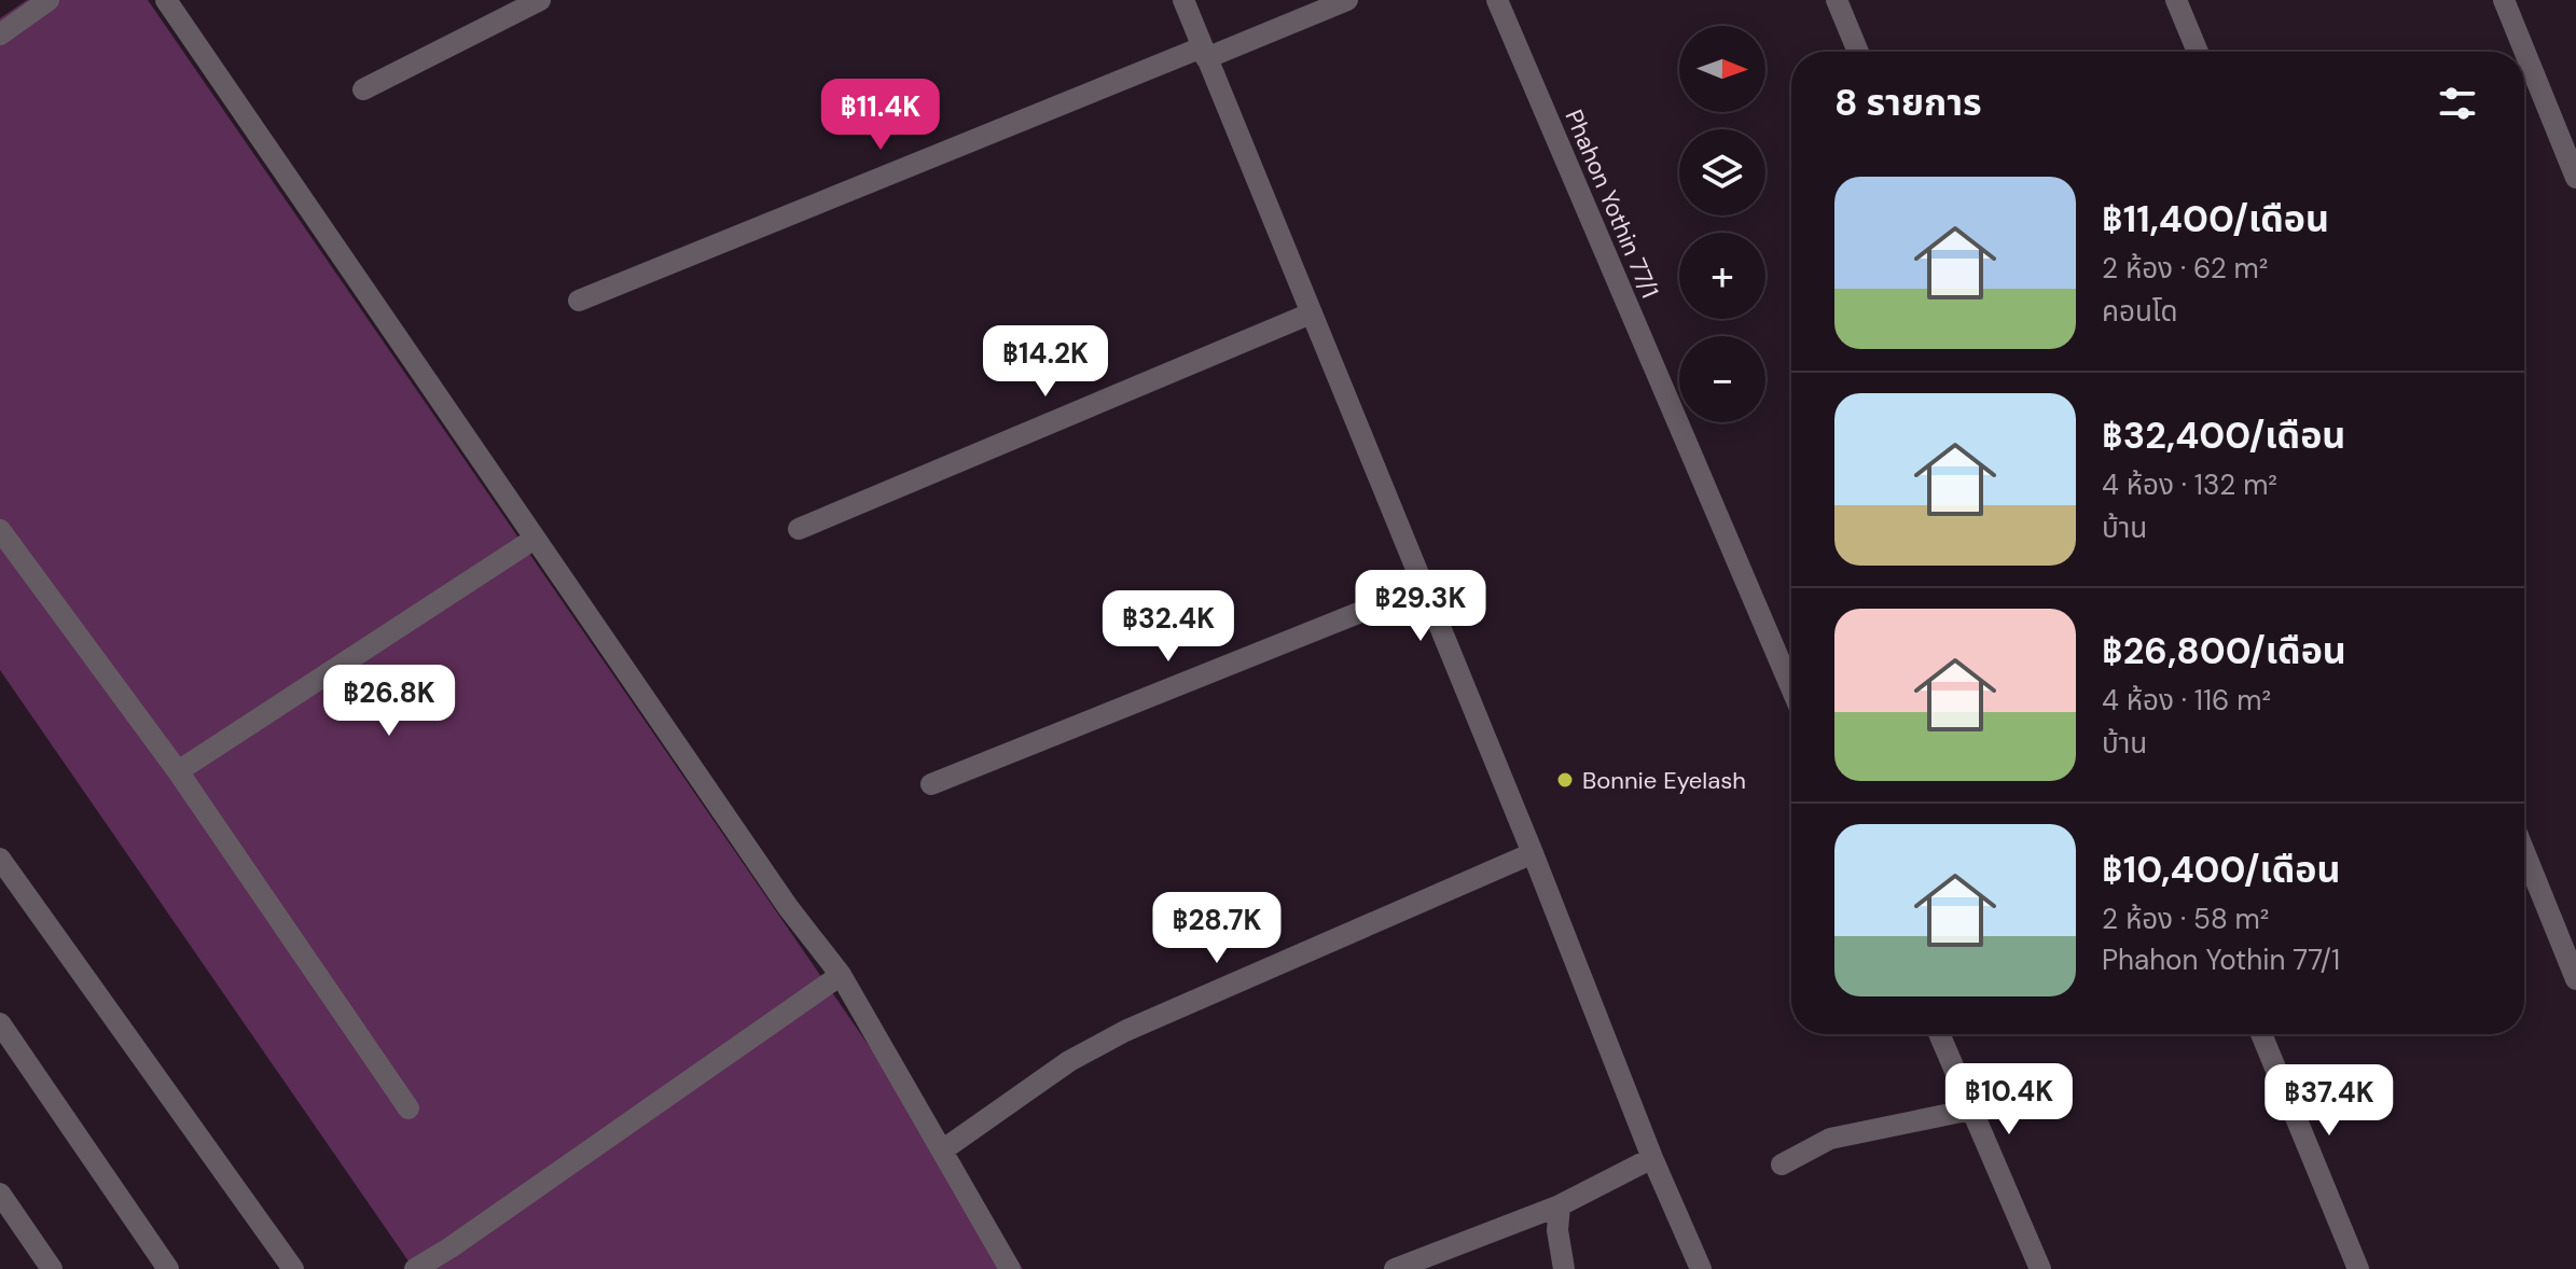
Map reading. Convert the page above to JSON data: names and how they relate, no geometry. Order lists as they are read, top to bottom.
{
  "streets": {
    "street": ["Phahon Yothin 77/1"]
  },
  "places": ["Bonnie Eyelash"],
  "north": "right",
  "page": {
    "map_buttons": ["+", "−"],
    "heading": "8 รายการ",
    "price": [
      "฿11.4K",
      "฿14.2K",
      "฿29.3K",
      "฿32.4K",
      "฿26.8K",
      "฿28.7K",
      "฿10.4K",
      "฿37.4K"
    ],
    "list": [
      {
        "name": "฿11,400/เดือน",
        "note": "2 ห้อง · 62 m² · คอนโด"
      },
      {
        "name": "฿32,400/เดือน",
        "note": "4 ห้อง · 132 m² · บ้าน"
      },
      {
        "name": "฿26,800/เดือน",
        "note": "4 ห้อง · 116 m² · บ้าน"
      },
      {
        "name": "฿10,400/เดือน",
        "note": "2 ห้อง · 58 m² · Phahon Yothin 77/1"
      }
    ]
  }
}
